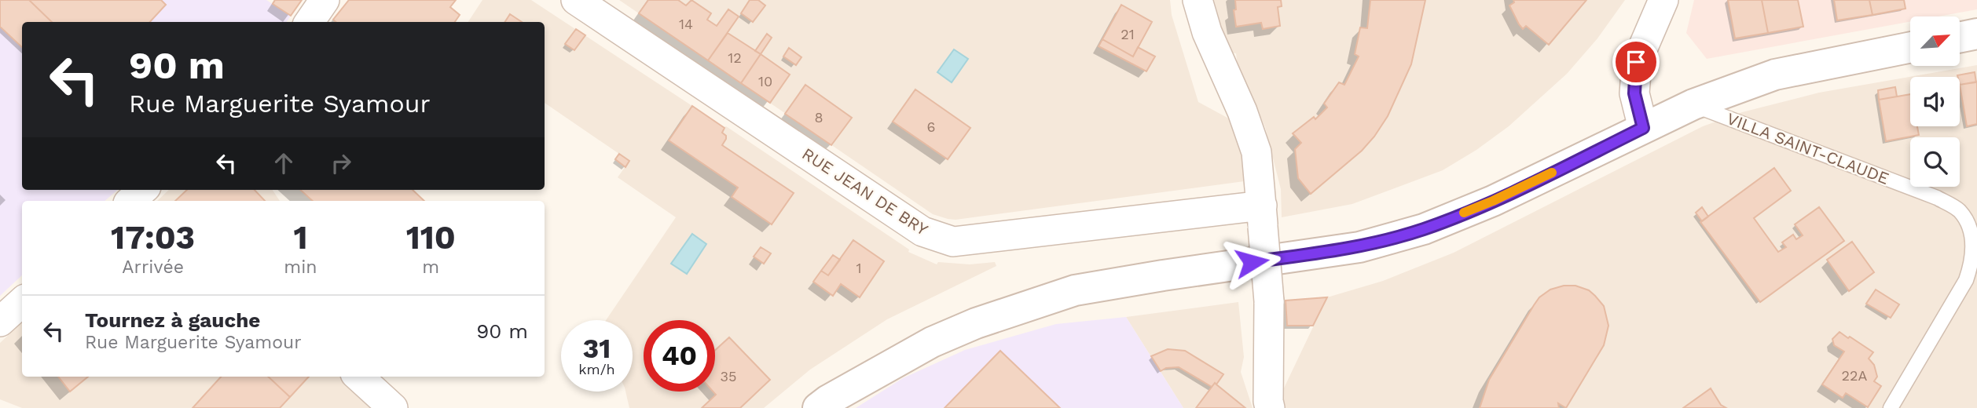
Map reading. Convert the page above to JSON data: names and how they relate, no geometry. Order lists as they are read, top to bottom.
{
  "streets": {
    "street": ["RUE JEAN DE BRY"],
    "lane": ["VILLA SAINT-CLAUDE"]
  },
  "house_numbers": [
    "14",
    "21",
    "12",
    "10",
    "8",
    "6",
    "1",
    "22A",
    "35"
  ],
  "north": "top right",
  "page": {
    "turn": ["90 m", "Rue Marguerite Syamour"],
    "eta": [
      "17:03",
      "Arrivée",
      "1",
      "min",
      "110",
      "m"
    ],
    "list": [
      {
        "name": "Tournez à gauche",
        "note": "Rue Marguerite Syamour",
        "value": "90 m"
      }
    ],
    "speed": "31 km/h",
    "limit": "40"
  }
}
